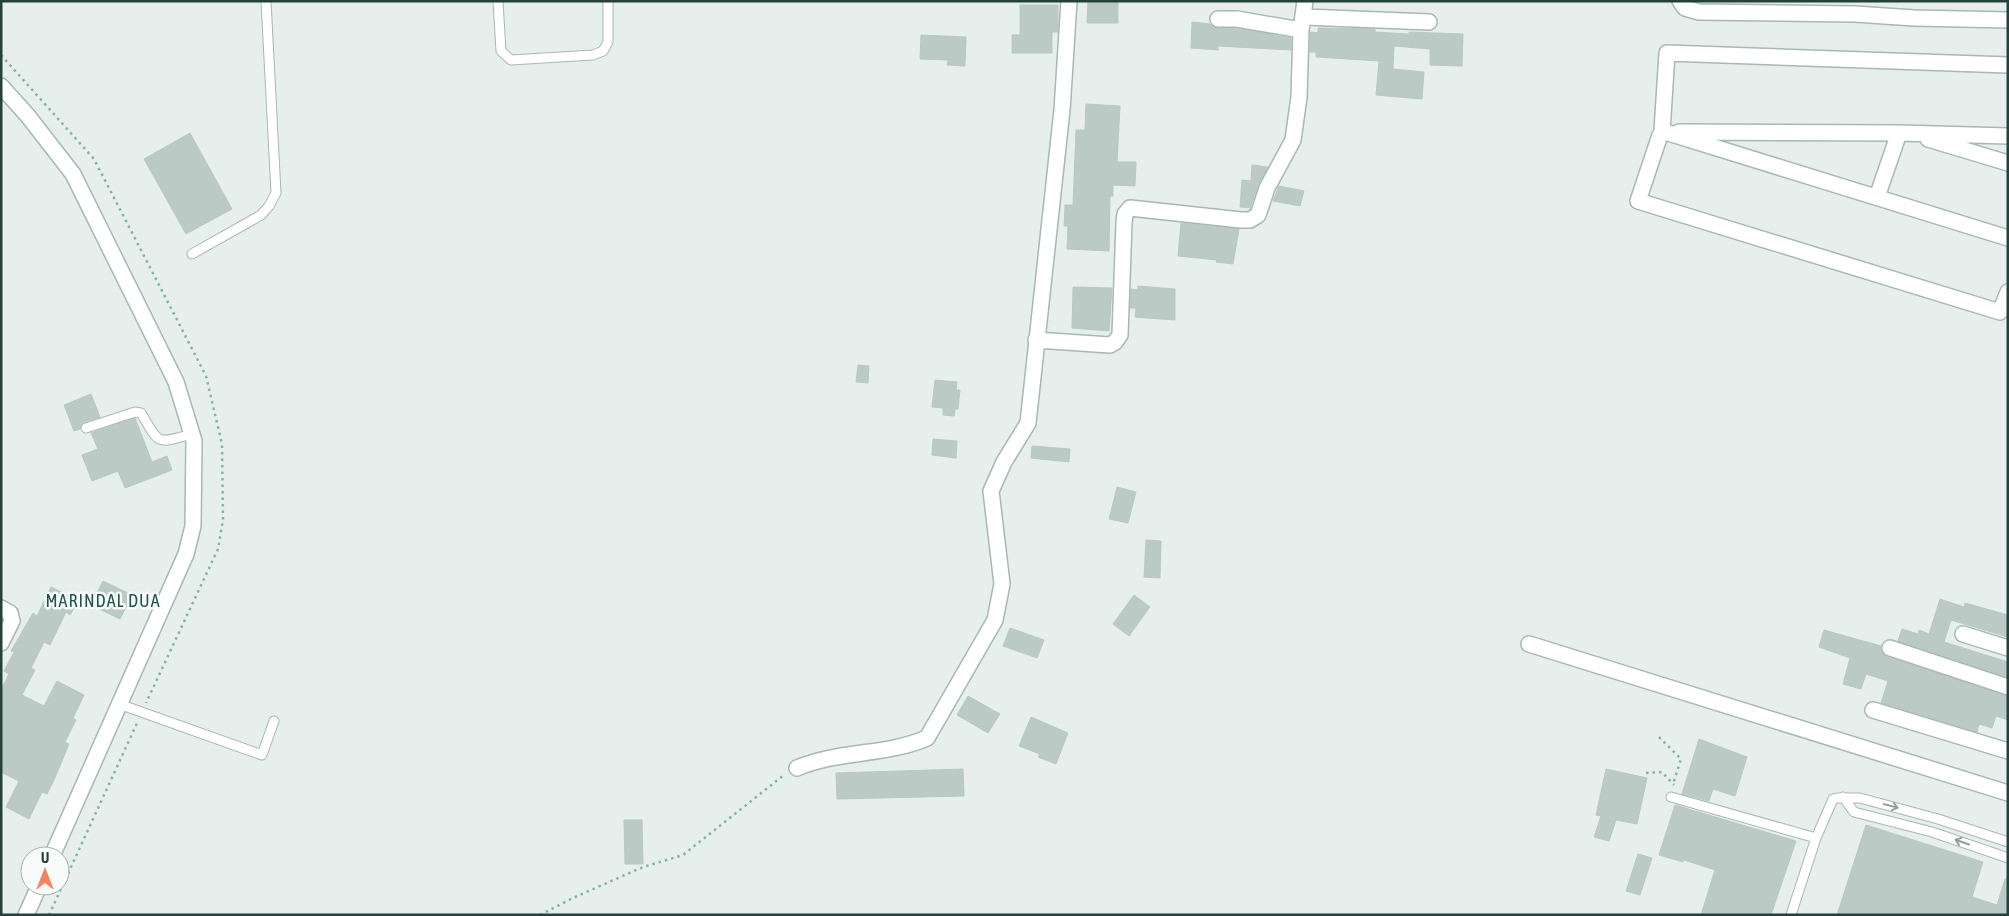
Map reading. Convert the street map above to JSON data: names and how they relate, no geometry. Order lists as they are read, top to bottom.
{
  "districts": ["MARINDAL DUA"],
  "north": "top"
}
